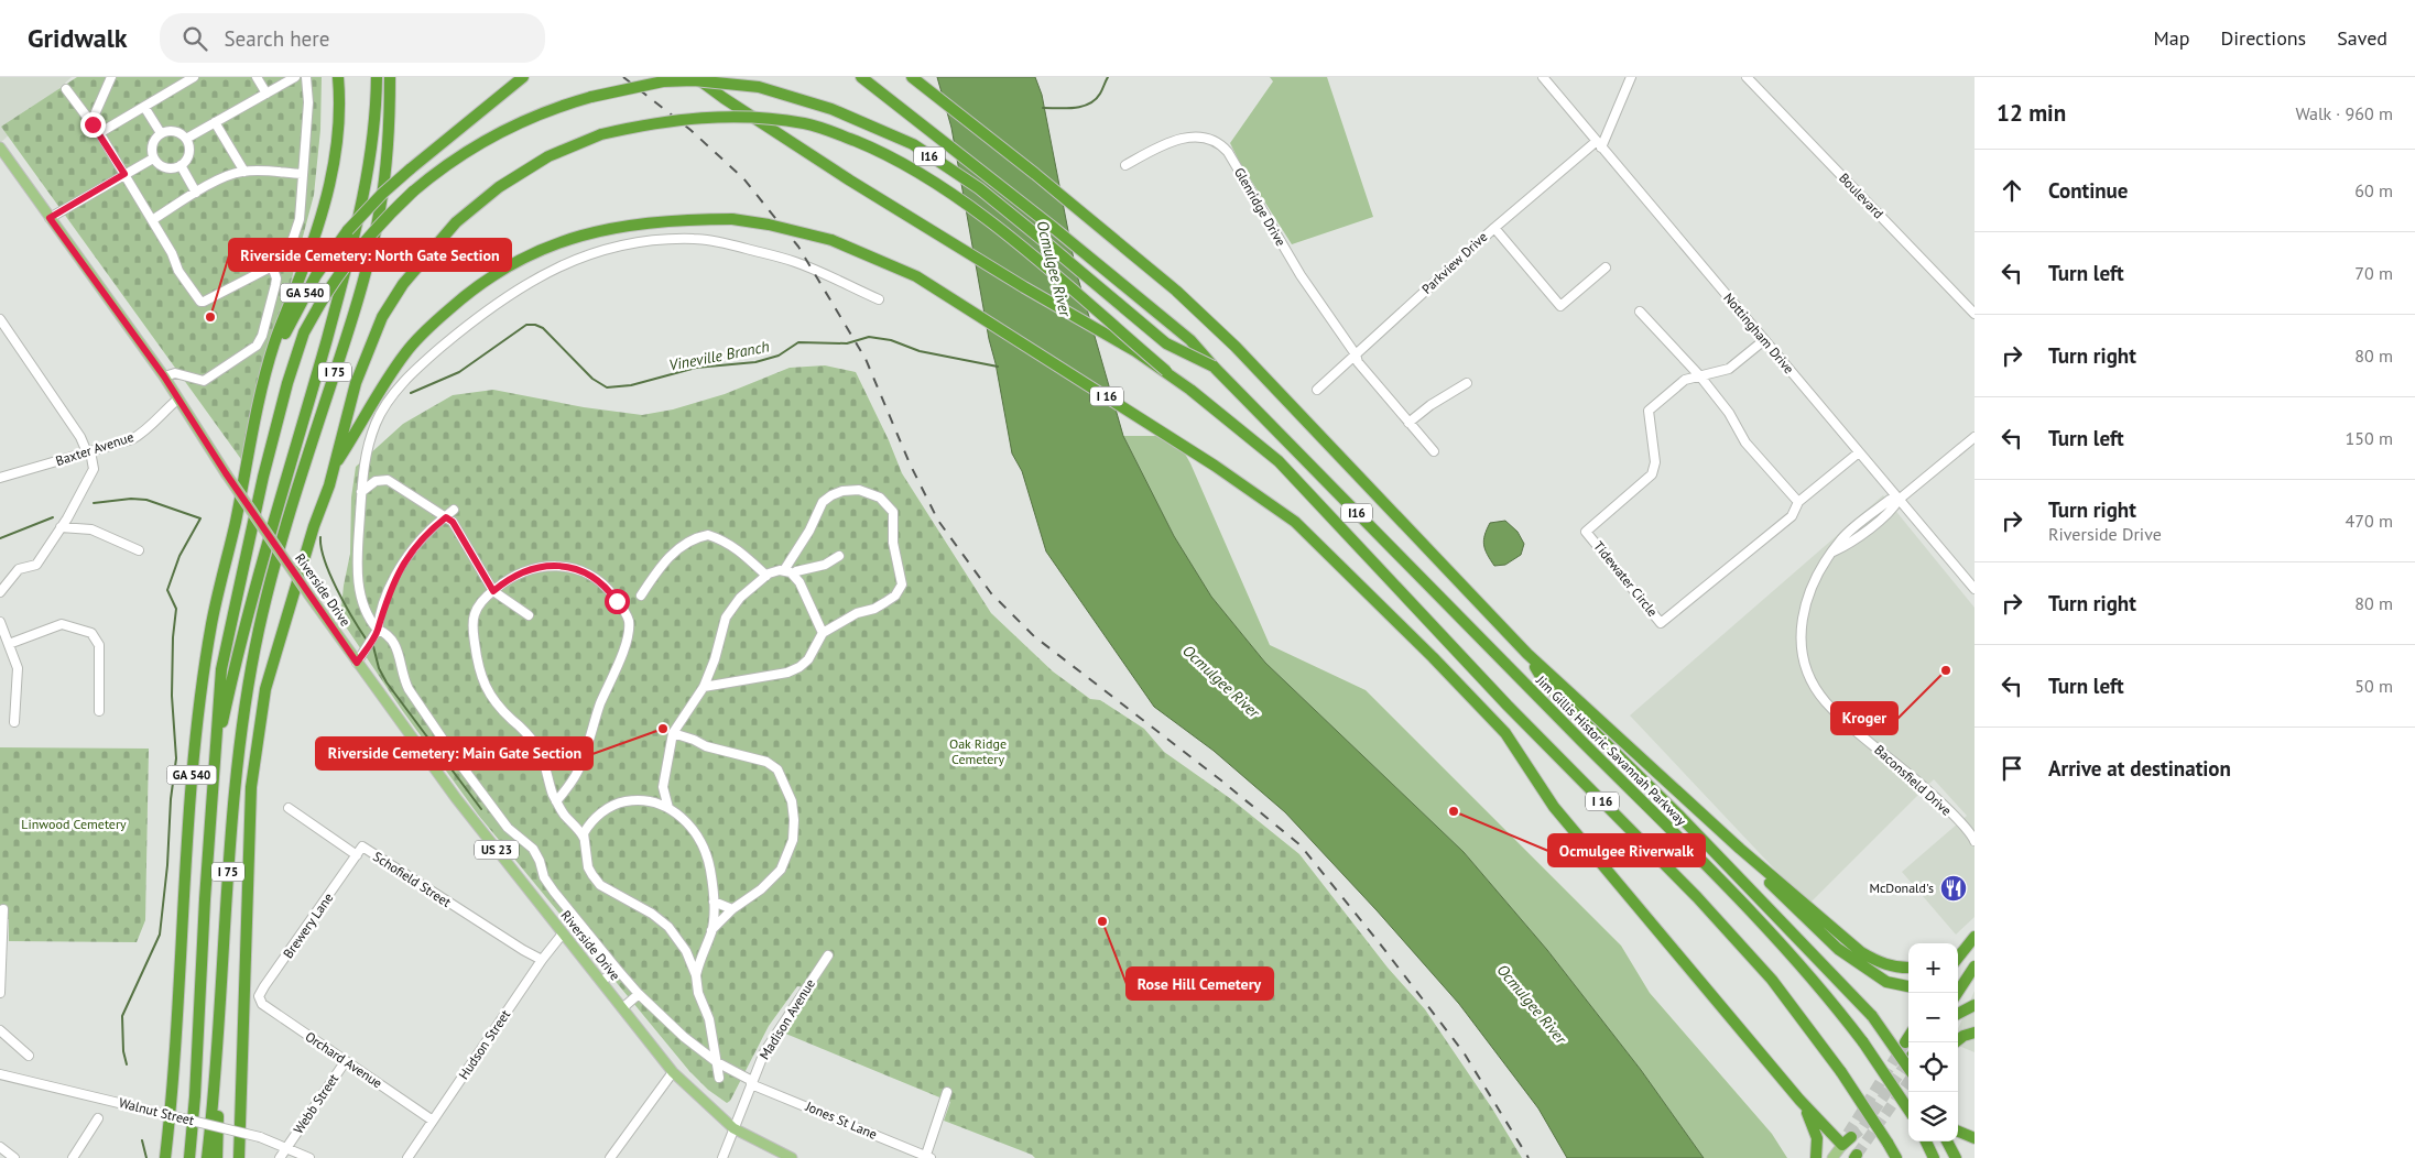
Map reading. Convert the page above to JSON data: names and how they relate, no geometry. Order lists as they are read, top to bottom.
{
  "streets": {
    "highway": [
      "I16",
      "GA 540",
      "I 75",
      "I 16",
      "Jim Gillis Historic Savannah Parkway"
    ],
    "main road": ["Riverside Drive", "US 23"],
    "street": [
      "Boulevard",
      "Glenridge Drive",
      "Parkview Drive",
      "Nottingham Drive",
      "Baxter Avenue",
      "Tidewater Circle",
      "Baconsfield Drive",
      "Schofield Street",
      "Brewery Lane",
      "Madison Avenue",
      "Hudson Street",
      "Orchard Avenue",
      "Webb Street",
      "Walnut Street",
      "Jones St Lane"
    ]
  },
  "crossings": [
    ["I16", "I 75"],
    ["I16", "Jim Gillis Historic Savannah Parkway"],
    ["Glenridge Drive", "Parkview Drive"],
    ["Parkview Drive", "Nottingham Drive"],
    ["Nottingham Drive", "Tidewater Circle"],
    ["Nottingham Drive", "Baconsfield Drive"],
    ["Baxter Avenue", "Riverside Drive"],
    ["Riverside Drive", "Madison Avenue"],
    ["Riverside Drive", "Hudson Street"],
    ["Schofield Street", "Brewery Lane"],
    ["Schofield Street", "Hudson Street"],
    ["Brewery Lane", "Orchard Avenue"],
    ["Madison Avenue", "Jones St Lane"],
    ["Hudson Street", "Orchard Avenue"],
    ["Orchard Avenue", "Webb Street"],
    ["Webb Street", "Walnut Street"]
  ],
  "water": ["Ocmulgee River", "Vineville Branch"],
  "parks": ["Oak Ridge Cemetery", "Linwood Cemetery"],
  "places": {
    "other": [
      "Riverside Cemetery: North Gate Section",
      "Kroger",
      "Riverside Cemetery: Main Gate Section",
      "Ocmulgee Riverwalk",
      "Rose Hill Cemetery"
    ],
    "restaurant": ["McDonald's"]
  },
  "page": {
    "header": "Gridwalk",
    "search": "Search here",
    "nav": ["Map", "Directions", "Saved"],
    "heading": ["12 min", "Walk · 960 m"],
    "list": [
      ["Continue", "60 m"],
      ["Turn left", "70 m"],
      ["Turn right", "80 m"],
      ["Turn left", "150 m"],
      ["Turn right", "Riverside Drive", "470 m"],
      ["Turn right", "80 m"],
      ["Turn left", "50 m"],
      "Arrive at destination"
    ],
    "map_buttons": ["+", "−"]
  }
}
